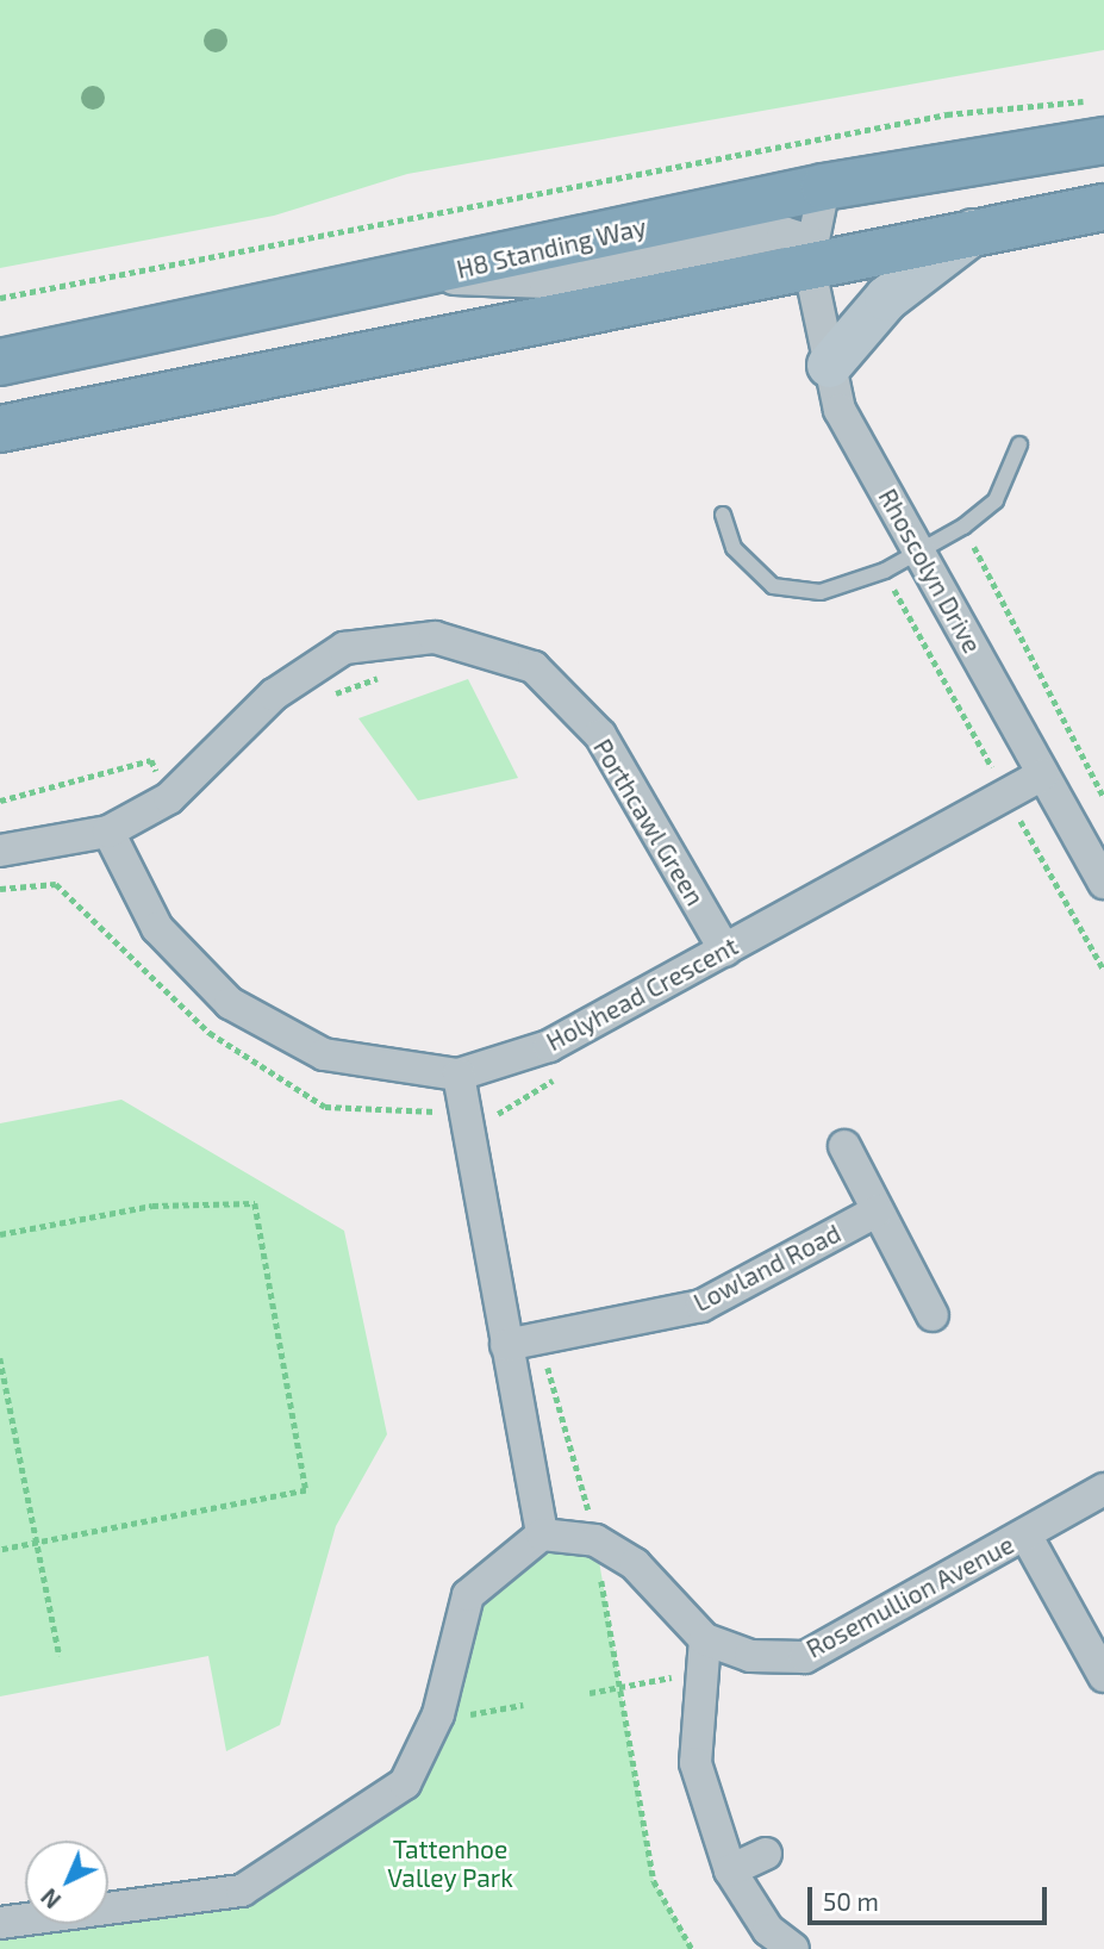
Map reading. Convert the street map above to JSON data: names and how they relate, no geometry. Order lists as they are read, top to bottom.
{
  "streets": {
    "highway": ["H8 Standing Way"],
    "street": [
      "Rhoscolyn Drive",
      "Porthcawl Green",
      "Holyhead Crescent",
      "Lowland Road",
      "Rosemullion Avenue"
    ]
  },
  "crossings": [
    ["H8 Standing Way", "Rhoscolyn Drive"],
    ["Rhoscolyn Drive", "Holyhead Crescent"],
    ["Porthcawl Green", "Holyhead Crescent"]
  ],
  "parks": ["Tattenhoe Valley Park"],
  "scale_bar": "50 m",
  "north": "bottom left"
}
